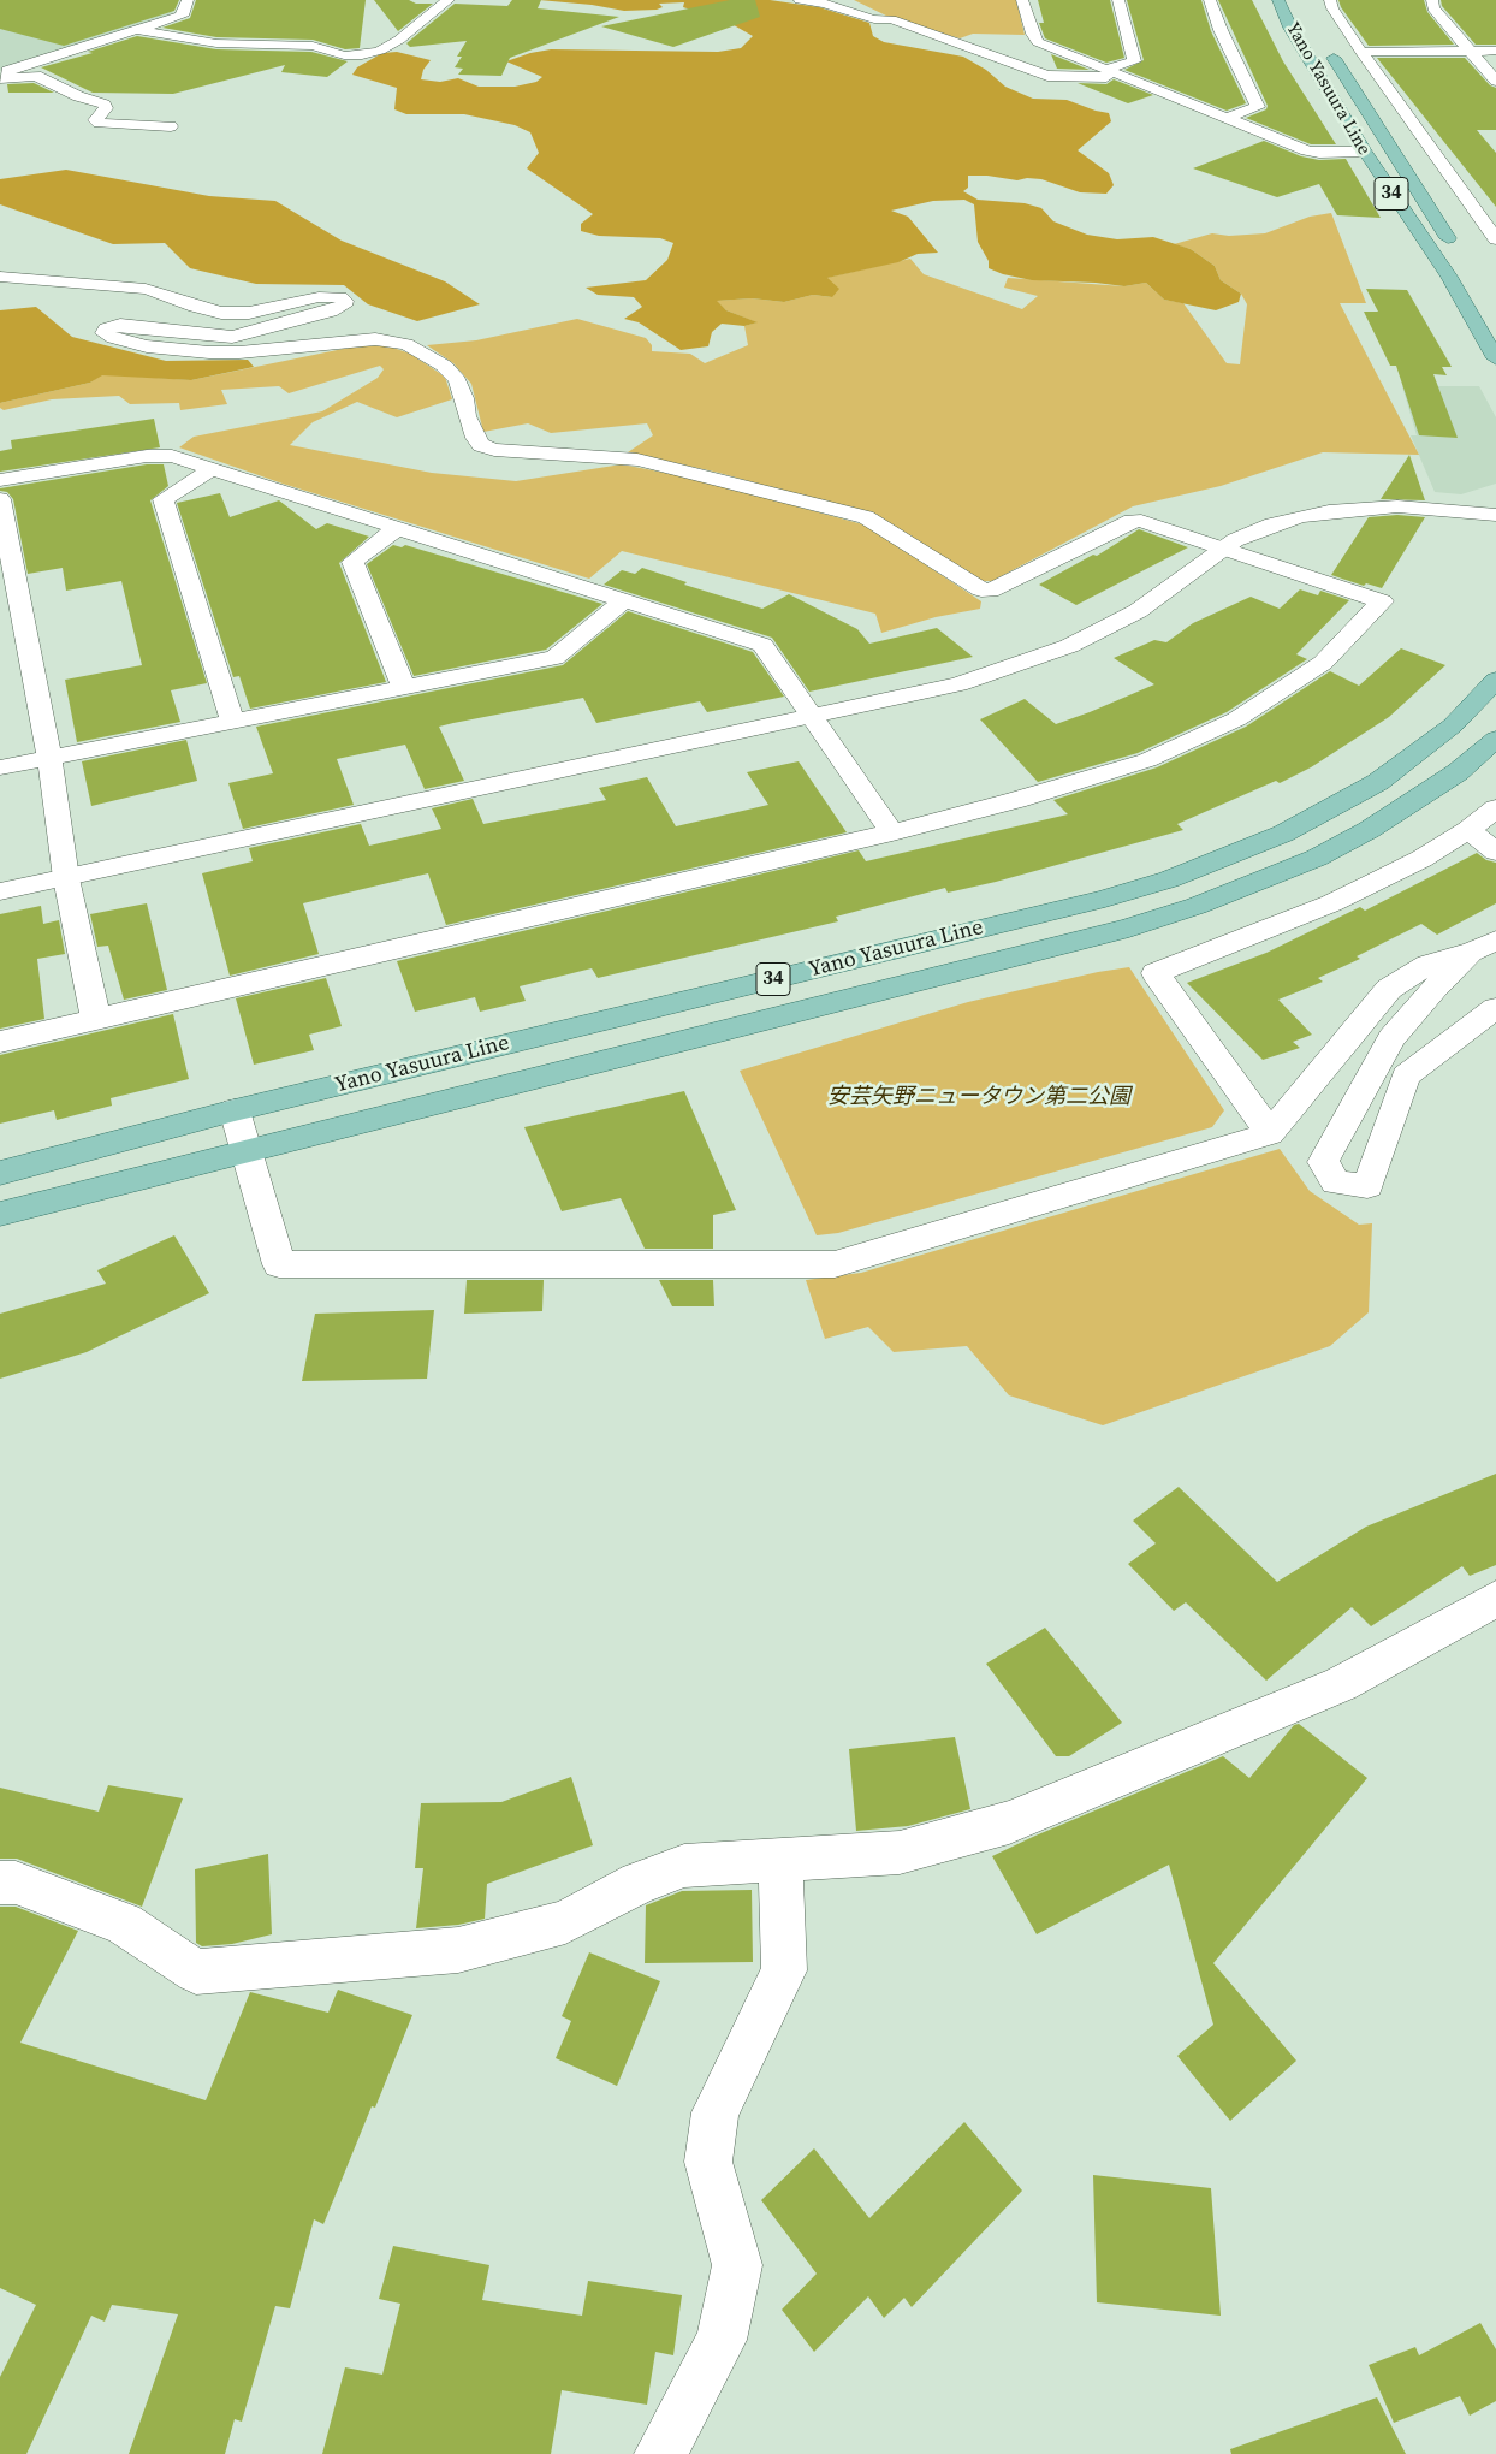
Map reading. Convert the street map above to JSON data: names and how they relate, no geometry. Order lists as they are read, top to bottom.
{
  "streets": {
    "main road": ["Yano Yasuura Line", "34"]
  },
  "parks": ["安芸矢野ニュータウン第二公園"]
}
